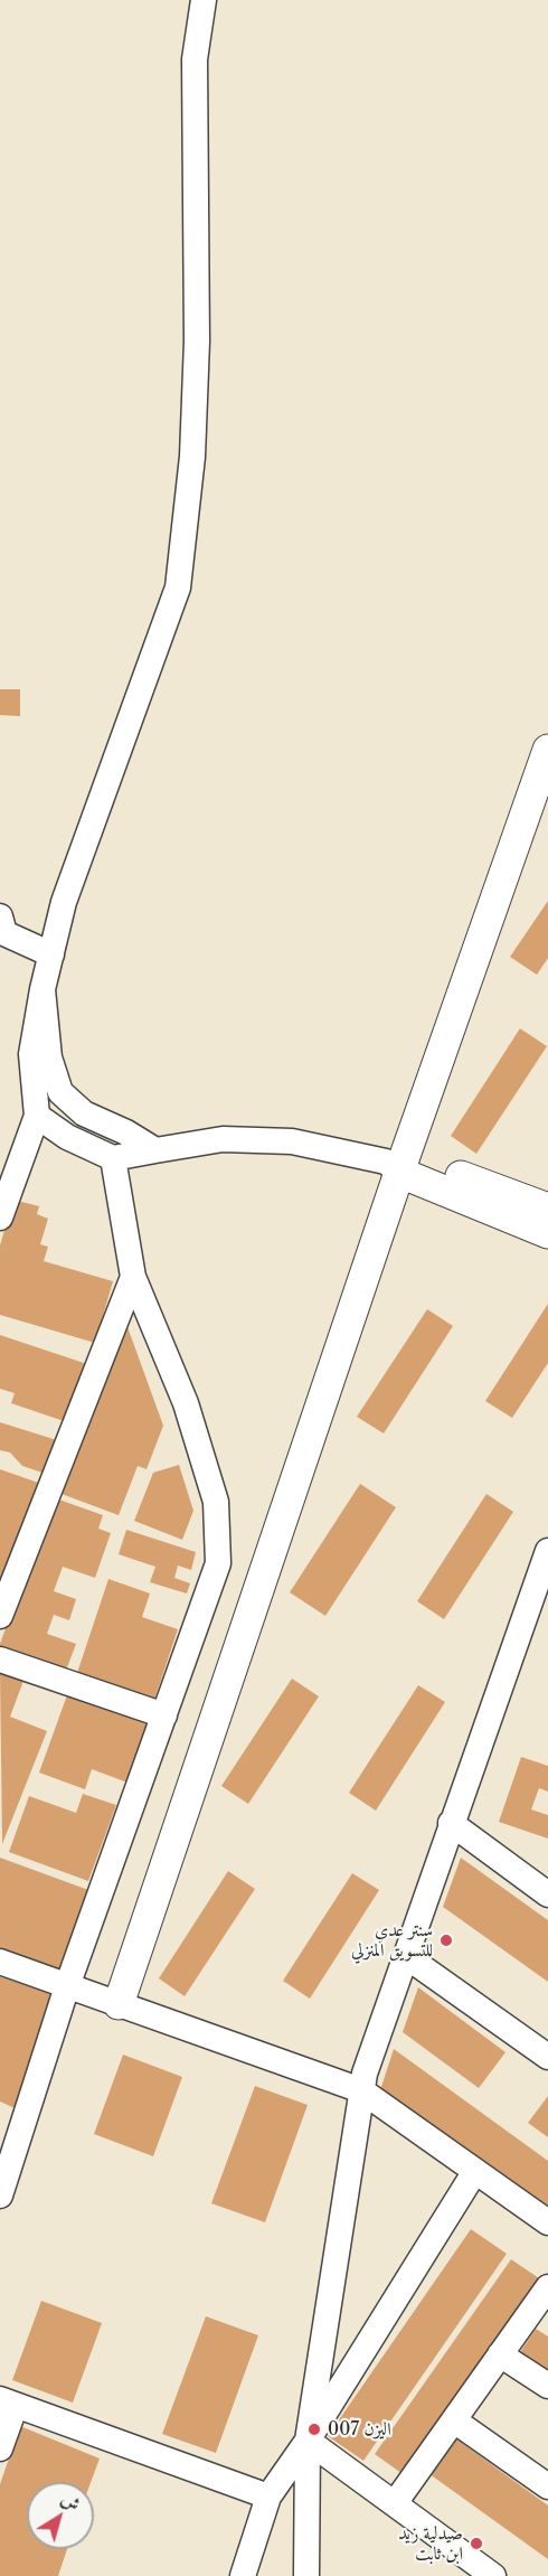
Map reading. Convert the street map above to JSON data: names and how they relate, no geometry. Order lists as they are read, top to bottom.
{
  "places": ["سنتر عدي للتسويق المنزلي", "اليزن 007", "صيدلية زيد ابن ثابت"],
  "north": "top right"
}
